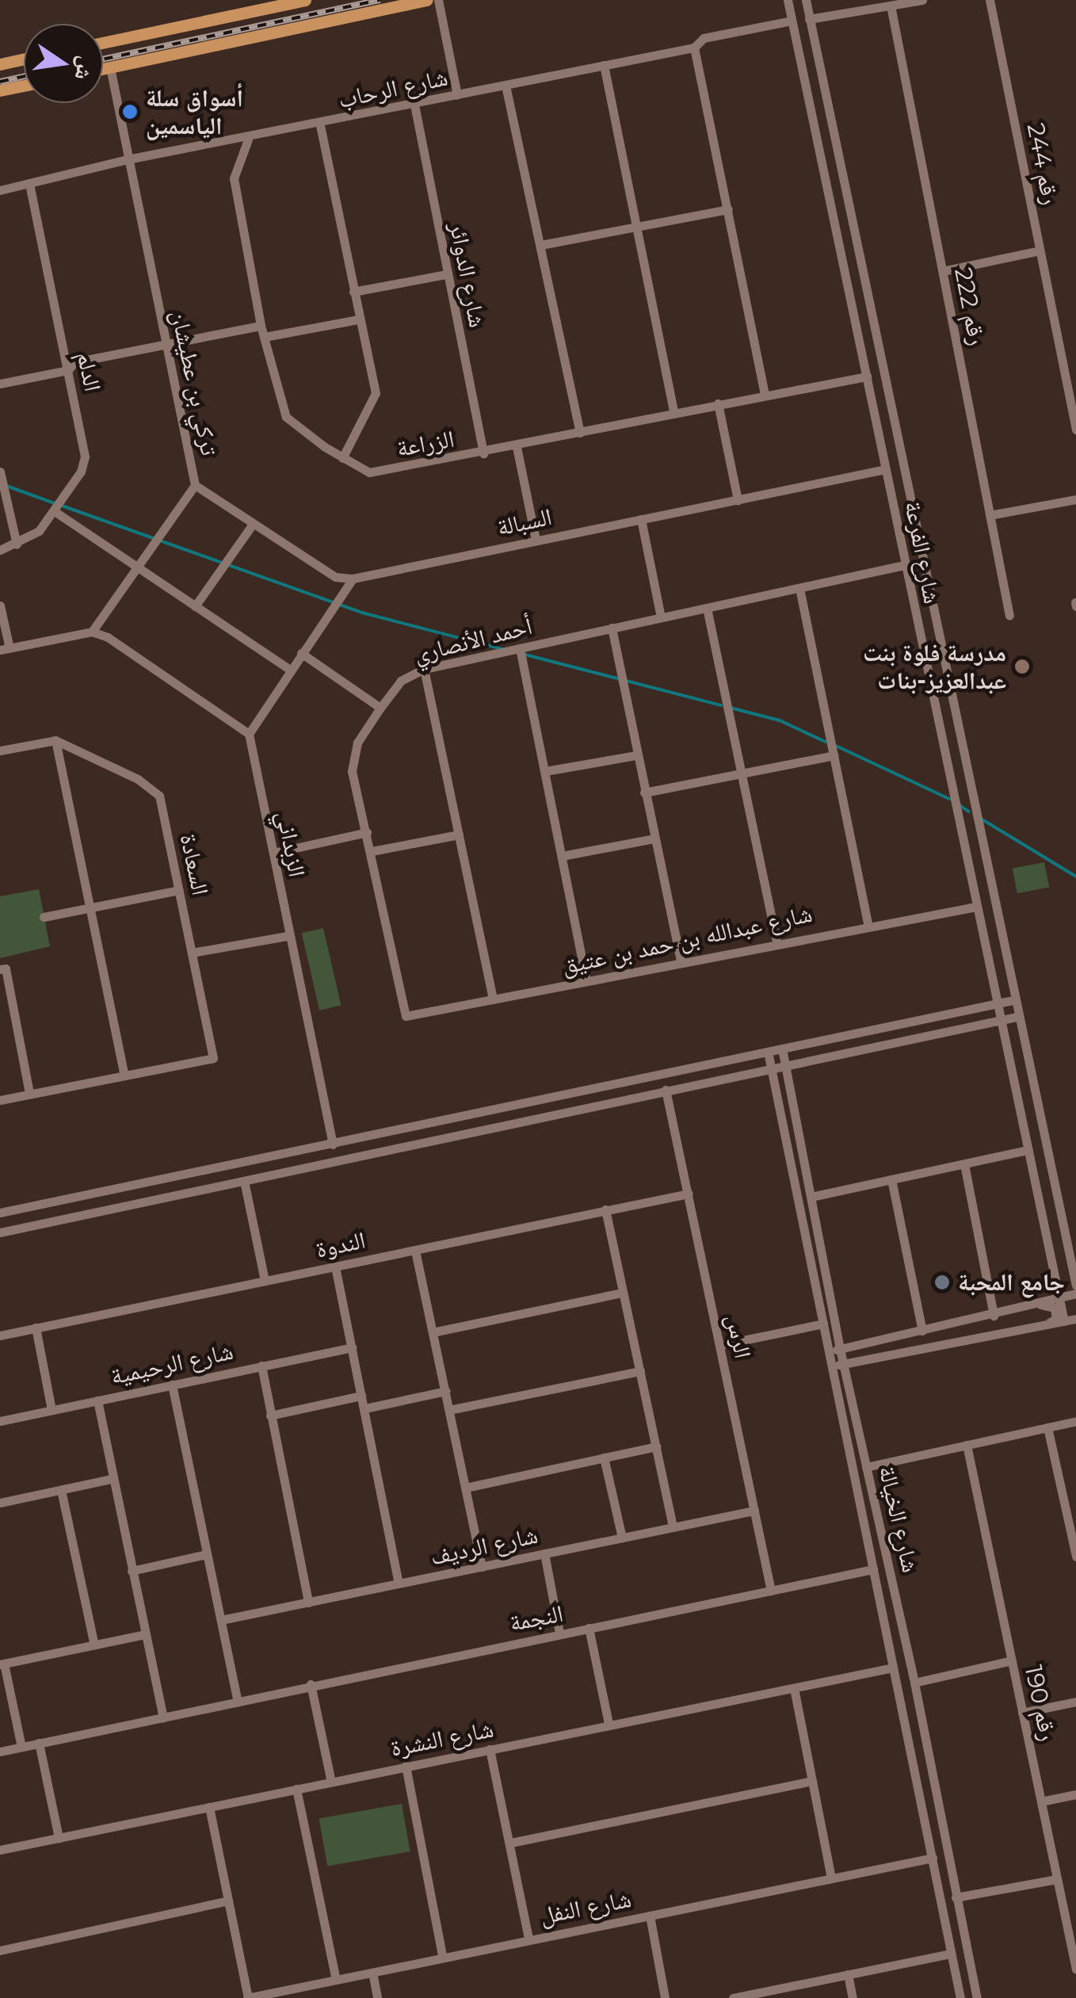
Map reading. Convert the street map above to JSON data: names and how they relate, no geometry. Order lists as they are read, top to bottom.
{
  "streets": {
    "street": [
      "شارع الرحاب",
      "رقم 244",
      "شارع الدوائر",
      "رقم 222",
      "الدلم",
      "تركي بن عطيشان",
      "الزراعة",
      "السبالة",
      "شارع الفرعة",
      "أحمد الأنصاري",
      "الزبداني",
      "السعادة",
      "شارع عبدالله بن حمد بن عتيق",
      "الندوة",
      "الرس",
      "شارع الرحيمية",
      "شارع الخيالة",
      "شارع الرديف",
      "النجمة",
      "رقم 190",
      "شارع النشرة",
      "شارع النفل"
    ]
  },
  "crossings": [
    ["شارع الرحاب", "شارع الدوائر"],
    ["شارع الرحاب", "الدلم"],
    ["شارع الرحاب", "تركي بن عطيشان"],
    ["شارع الرحاب", "الزراعة"],
    ["شارع الرحاب", "شارع الفرعة"],
    ["شارع الدوائر", "الزراعة"],
    ["الزراعة", "شارع الفرعة"],
    ["السبالة", "شارع الفرعة"],
    ["شارع الفرعة", "أحمد الأنصاري"],
    ["شارع الفرعة", "شارع عبدالله بن حمد بن عتيق"],
    ["أحمد الأنصاري", "شارع عبدالله بن حمد بن عتيق"],
    ["الندوة", "الرس"],
    ["الرس", "شارع الرديف"],
    ["الرس", "النجمة"],
    ["شارع الخيالة", "النجمة"],
    ["شارع الخيالة", "شارع النشرة"],
    ["شارع الخيالة", "شارع النفل"]
  ],
  "places": ["أسواق سلة الياسمين", "مدرسة فلوة بنت عبدالعزيز-بنات", "جامع المحبة"],
  "north": "right"
}
